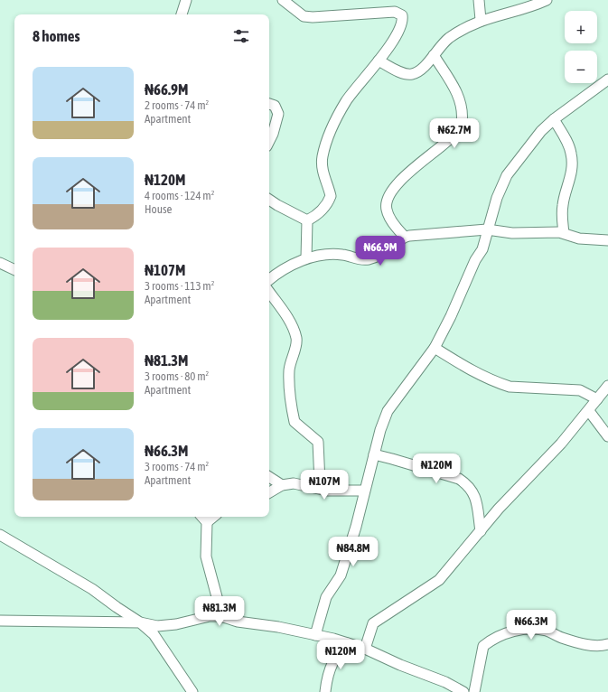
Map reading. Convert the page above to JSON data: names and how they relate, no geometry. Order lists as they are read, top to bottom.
{
  "page": {
    "map_buttons": ["+", "−"],
    "heading": "8 homes",
    "list": [
      {
        "name": "₦66.9M",
        "note": "2 rooms · 74 m² · Apartment"
      },
      {
        "name": "₦120M",
        "note": "4 rooms · 124 m² · House"
      },
      {
        "name": "₦107M",
        "note": "3 rooms · 113 m² · Apartment"
      },
      {
        "name": "₦81.3M",
        "note": "3 rooms · 80 m² · Apartment"
      },
      {
        "name": "₦66.3M",
        "note": "3 rooms · 74 m² · Apartment"
      }
    ],
    "price": [
      "₦62.7M",
      "₦66.9M",
      "₦120M",
      "₦107M",
      "₦84.8M",
      "₦81.3M",
      "₦66.3M",
      "₦120M"
    ]
  }
}
